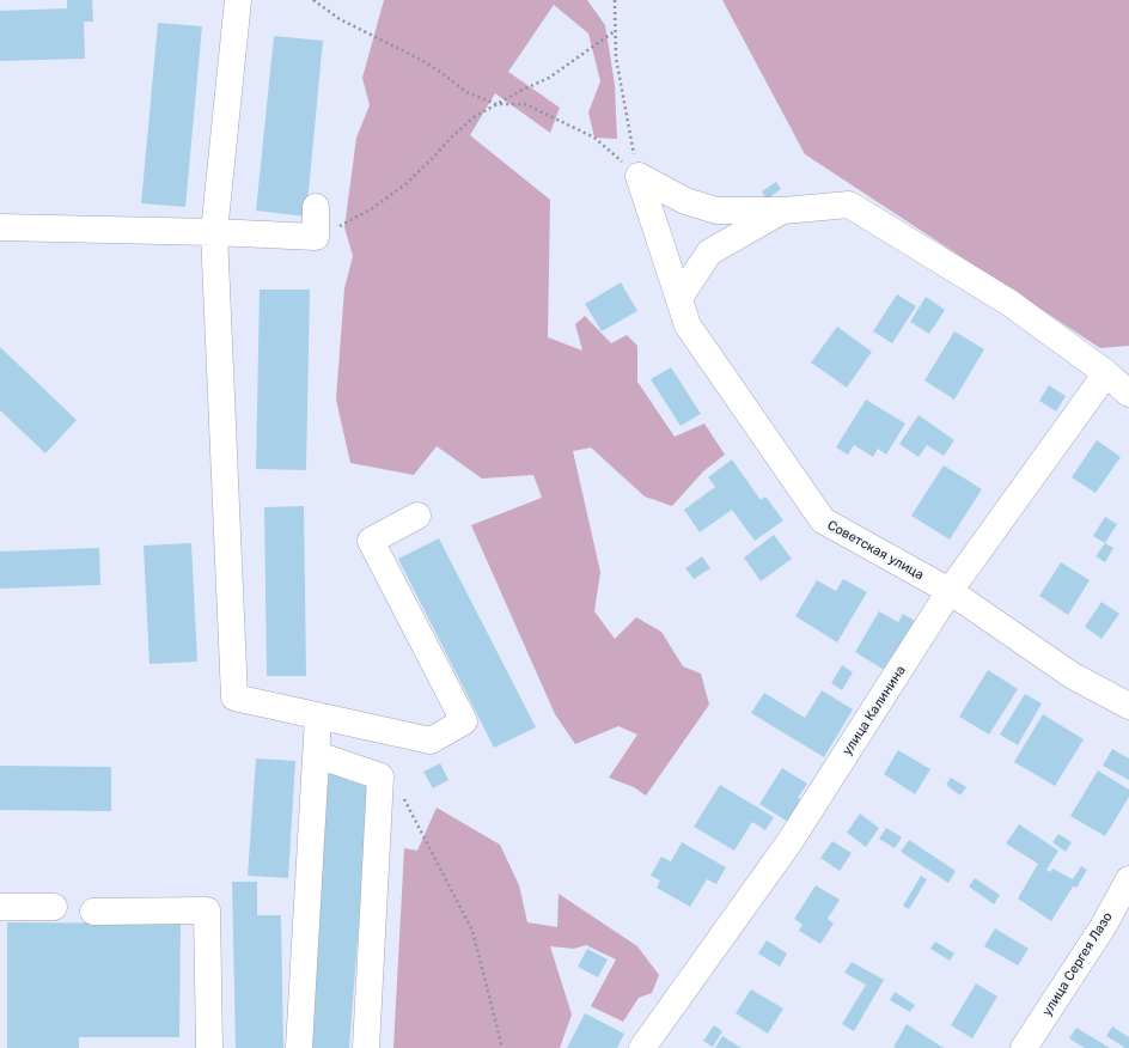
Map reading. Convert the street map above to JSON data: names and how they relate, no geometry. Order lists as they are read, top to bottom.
{
  "streets": {
    "street": ["Советская улица", "улица Калинина", "улица Сергея Лазо"]
  },
  "crossings": [
    ["Советская улица", "улица Калинина"]
  ]
}
